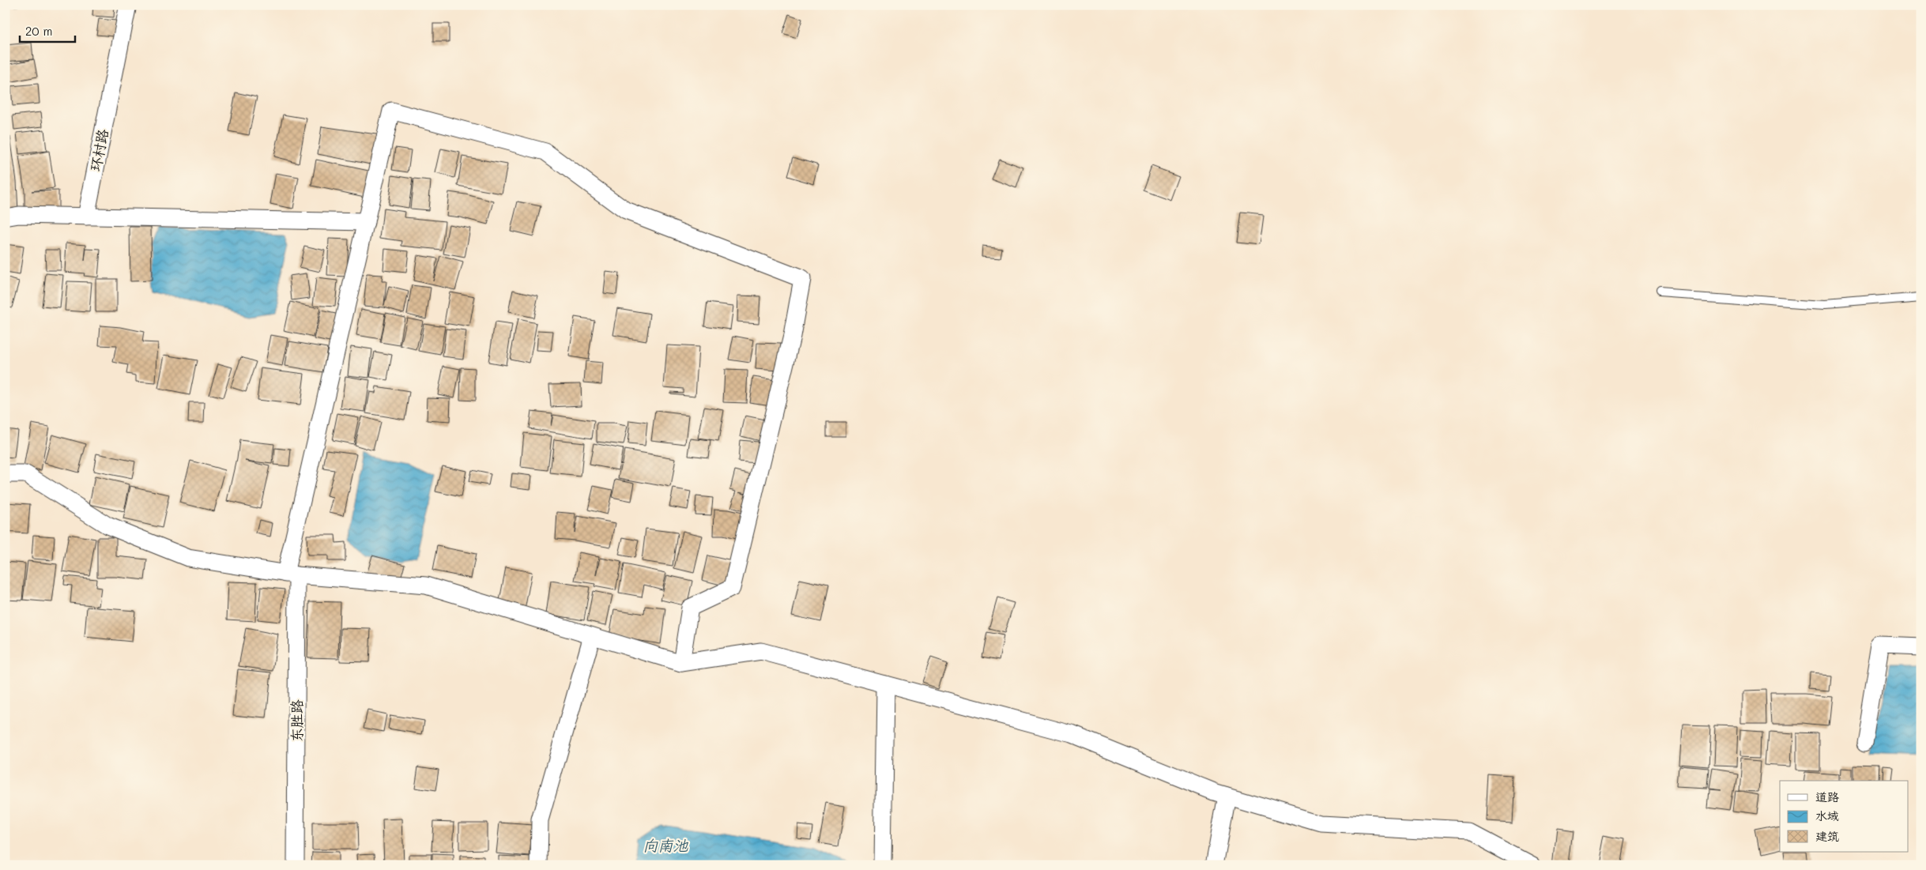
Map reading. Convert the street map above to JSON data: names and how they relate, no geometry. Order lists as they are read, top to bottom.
{
  "streets": {
    "street": ["环村路", "东胜路"]
  },
  "water": ["向南池"],
  "legend": ["道路", "水域", "建筑"],
  "scale_bar": "20 m"
}
